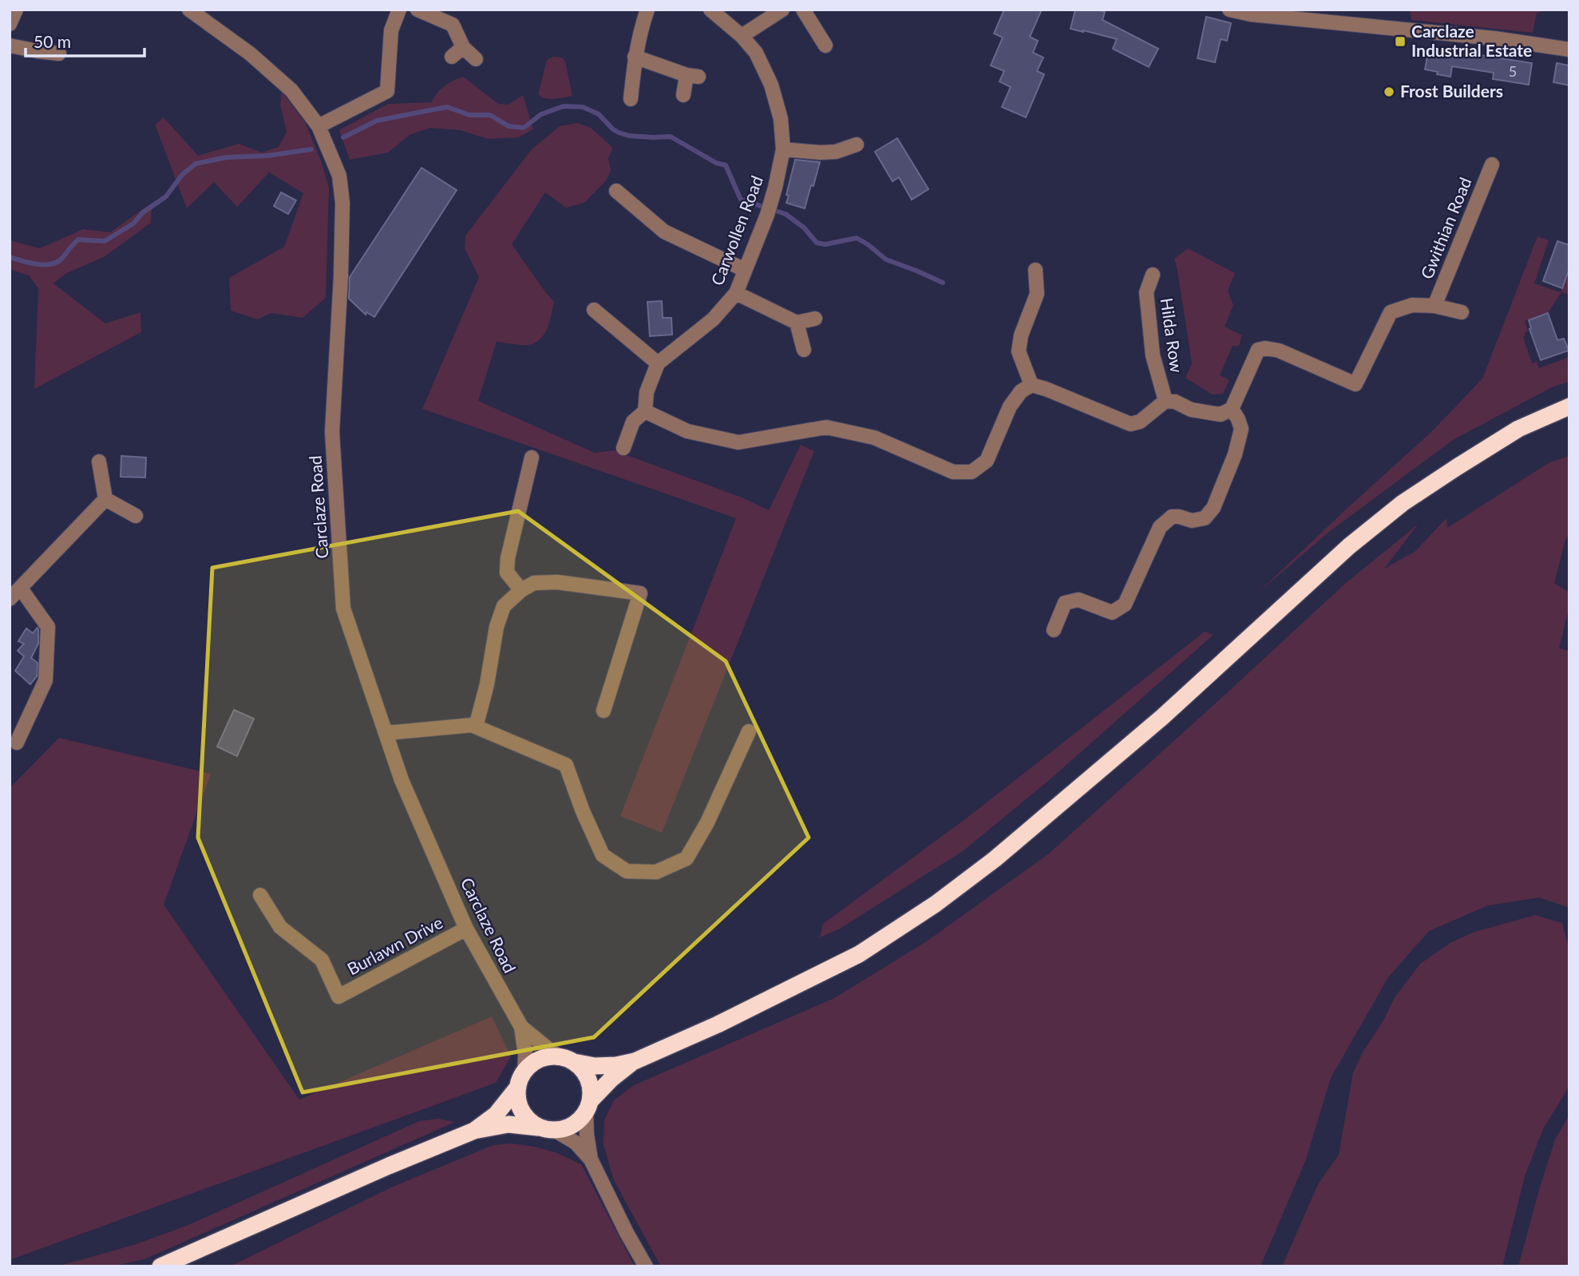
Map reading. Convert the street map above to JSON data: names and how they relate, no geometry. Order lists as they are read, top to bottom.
{
  "streets": {
    "street": [
      "Gwithian Road",
      "Carwollen Road",
      "Hilda Row",
      "Carclaze Road",
      "Burlawn Drive"
    ]
  },
  "crossings": [
    ["Carclaze Road", "Burlawn Drive"]
  ],
  "places": {
    "transit": ["Carclaze Industrial Estate"],
    "other": ["Frost Builders"]
  },
  "house_numbers": ["5"],
  "scale_bar": "50 m"
}
